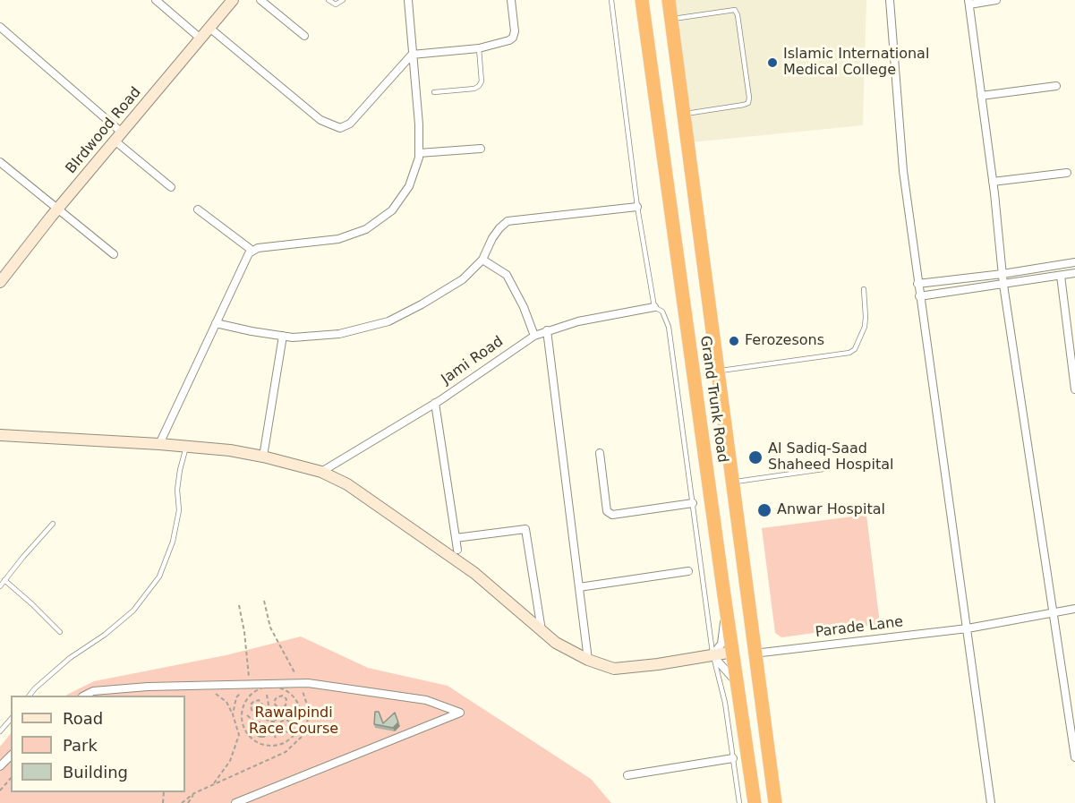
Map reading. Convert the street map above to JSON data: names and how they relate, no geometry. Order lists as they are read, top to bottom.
{
  "streets": {
    "highway": ["Grand Trunk Road"],
    "street": ["BIrdwood Road", "Jami Road", "Parade Lane"]
  },
  "crossings": [
    ["Grand Trunk Road", "Parade Lane"]
  ],
  "parks": ["Rawalpindi Race Course"],
  "places": [
    "Islamic International Medical College",
    "Ferozesons",
    "Al Sadiq-Saad Shaheed Hospital",
    "Anwar Hospital"
  ],
  "legend": ["Road", "Park", "Building"]
}
